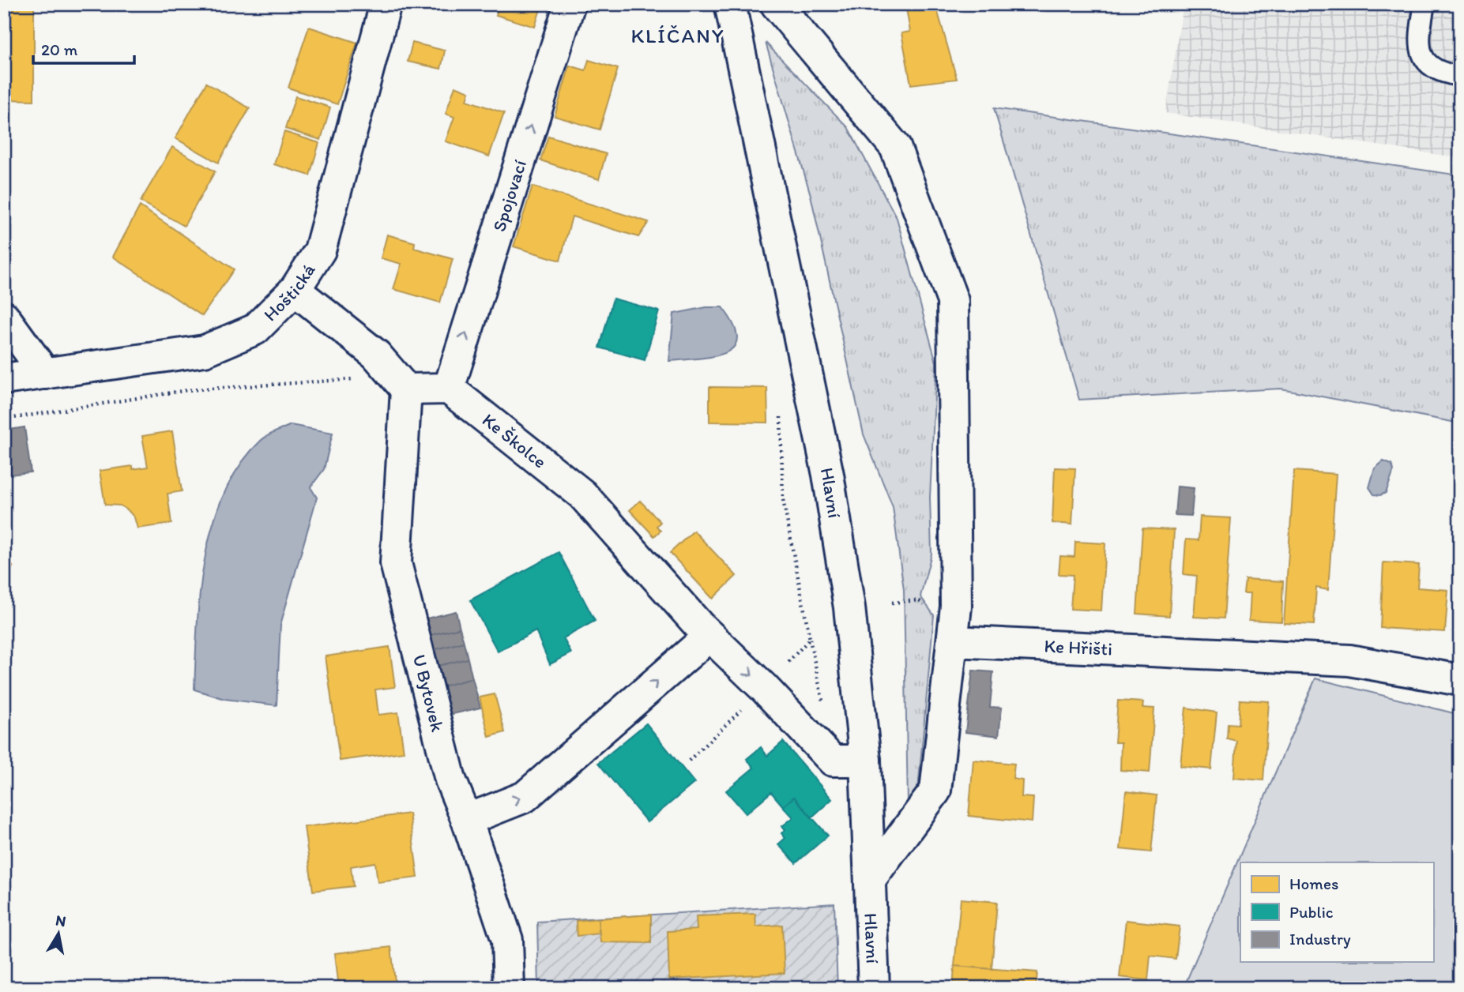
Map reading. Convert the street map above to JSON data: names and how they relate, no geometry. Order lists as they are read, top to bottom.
{
  "streets": {
    "street": [
      "Spojovací",
      "Hoštická",
      "Ke Školce",
      "Hlavní",
      "Ke Hřišti",
      "U Bytovek"
    ]
  },
  "crossings": [
    ["Spojovací", "Ke Školce"],
    ["Ke Školce", "Hlavní"]
  ],
  "one_way": ["Spojovací", "Ke Školce"],
  "districts": ["KLÍČANY"],
  "legend": ["Homes", "Public", "Industry"],
  "scale_bar": "20 m",
  "north": "top"
}
